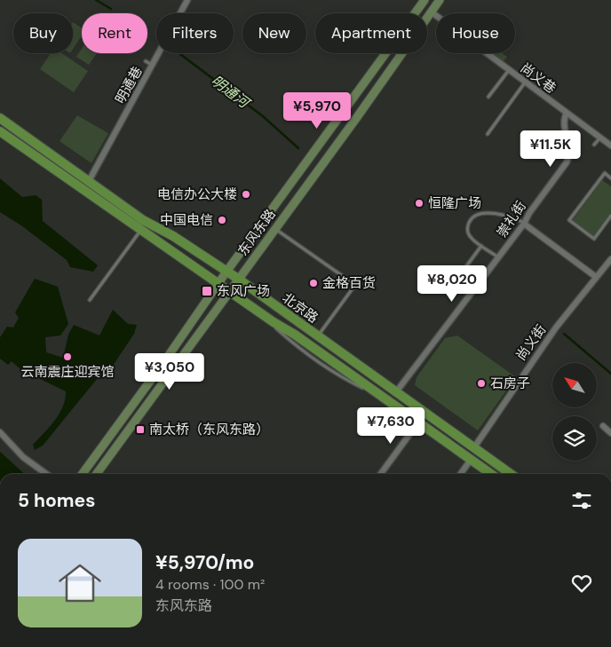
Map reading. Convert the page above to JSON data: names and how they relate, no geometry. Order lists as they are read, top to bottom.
{
  "streets": {
    "main road": ["东风东路", "北京路"],
    "street": [
      "尚义巷",
      "明通巷",
      "崇礼街",
      "尚义街"
    ]
  },
  "crossings": [
    ["尚义巷", "崇礼街"],
    ["尚义巷", "东风东路"],
    ["明通巷", "北京路"],
    ["崇礼街", "北京路"],
    ["东风东路", "北京路"],
    ["北京路", "尚义街"]
  ],
  "water": ["明通河"],
  "places": {
    "other": [
      "电信办公大楼",
      "恒隆广场",
      "中国电信",
      "金格百货",
      "云南震庄迎宾馆",
      "石房子"
    ],
    "transit": ["东风广场", "南太桥（东风东路）"]
  },
  "north": "top left",
  "page": {
    "chip": [
      "Buy",
      "Rent",
      "Filters",
      "New",
      "Apartment",
      "House"
    ],
    "price": [
      "¥5,970",
      "¥11.5K",
      "¥8,020",
      "¥3,050",
      "¥7,630"
    ],
    "heading": "5 homes",
    "list": [
      {
        "name": "¥5,970/mo",
        "note": "4 rooms · 100 m² · 东风东路"
      }
    ]
  }
}
